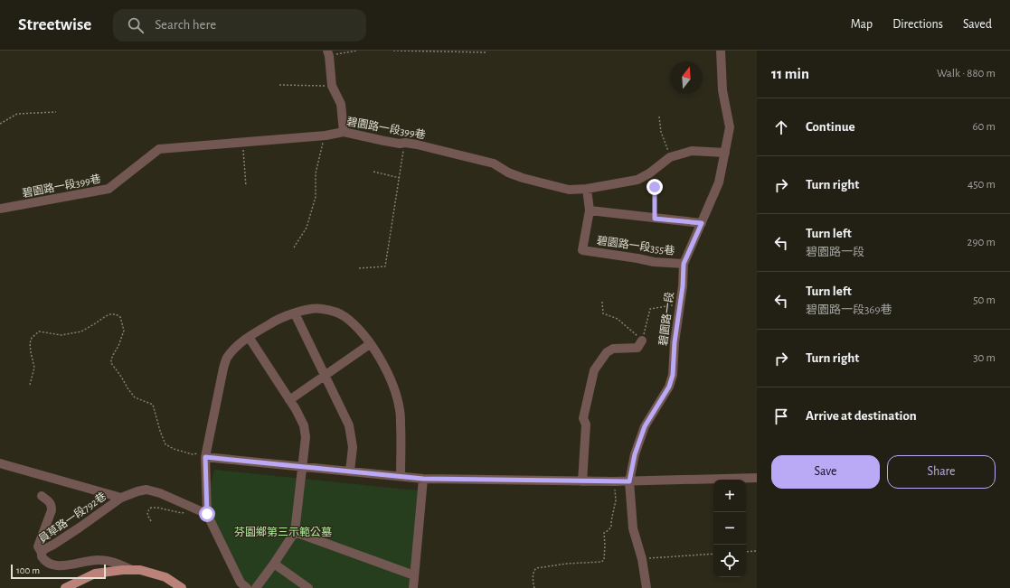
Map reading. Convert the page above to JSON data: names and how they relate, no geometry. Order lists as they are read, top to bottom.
{
  "streets": {
    "street": [
      "碧園路一段399巷",
      "碧園路一段355巷",
      "碧園路一段",
      "員草路一段792巷"
    ]
  },
  "crossings": [
    ["碧園路一段399巷", "碧園路一段355巷"],
    ["碧園路一段399巷", "碧園路一段"],
    ["碧園路一段355巷", "碧園路一段"]
  ],
  "parks": ["芬園鄉第三示範公墓"],
  "scale_bar": "100 m",
  "north": "top",
  "page": {
    "header": "Streetwise",
    "search": "Search here",
    "nav": ["Map", "Directions", "Saved"],
    "heading": ["11 min", "Walk · 880 m"],
    "list": [
      ["Continue", "60 m"],
      ["Turn right", "450 m"],
      ["Turn left", "碧園路一段", "290 m"],
      ["Turn left", "碧園路一段369巷", "50 m"],
      ["Turn right", "30 m"],
      "Arrive at destination"
    ],
    "buttons": ["Save", "Share"],
    "map_buttons": ["+", "−"],
    "scale": "100 m"
  }
}
